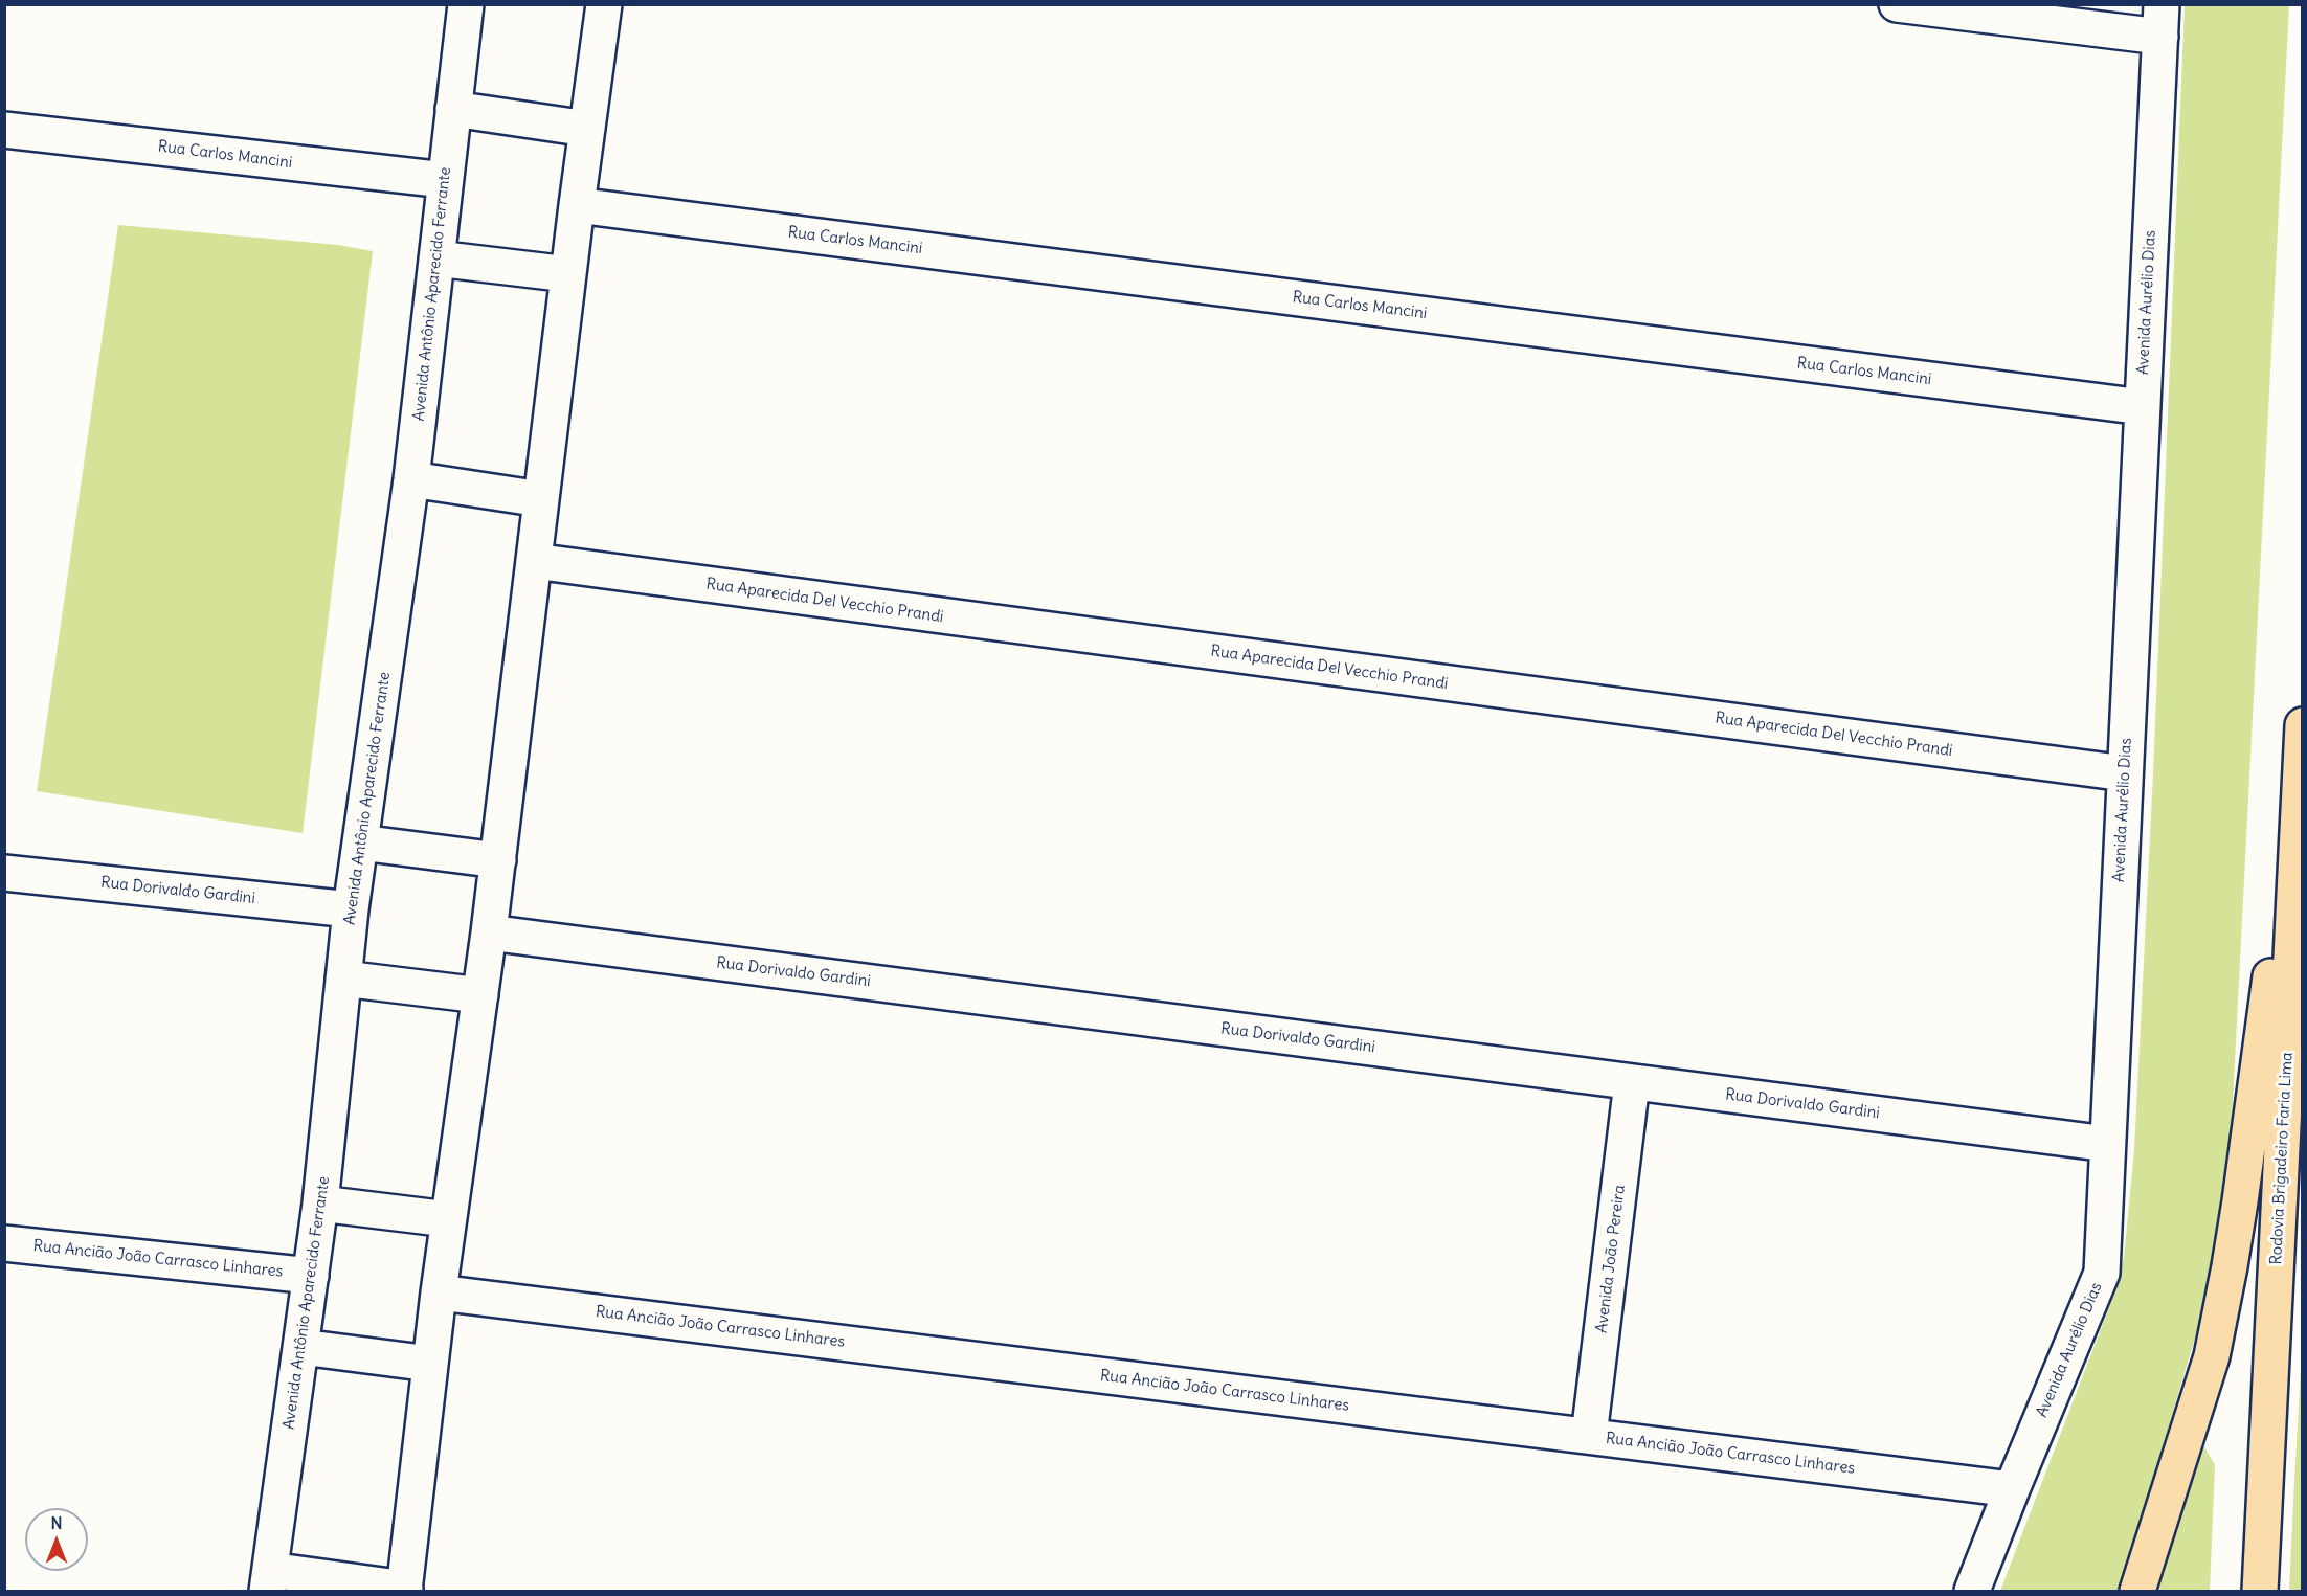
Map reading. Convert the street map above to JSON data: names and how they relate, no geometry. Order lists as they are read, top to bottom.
{
  "streets": {
    "highway": ["Rodovia Brigadeiro Faria Lima"],
    "street": [
      "Rua Carlos Mancini",
      "Avenida Antônio Aparecido Ferrante",
      "Avenida Aurélio Dias",
      "Rua Aparecida Del Vecchio Prandi",
      "Rua Dorivaldo Gardini",
      "Rua Ancião João Carrasco Linhares",
      "Avenida João Pereira"
    ]
  },
  "crossings": [
    ["Rua Carlos Mancini", "Avenida Antônio Aparecido Ferrante"],
    ["Rua Carlos Mancini", "Avenida Aurélio Dias"],
    ["Avenida Antônio Aparecido Ferrante", "Rua Dorivaldo Gardini"],
    ["Avenida Antônio Aparecido Ferrante", "Rua Ancião João Carrasco Linhares"],
    ["Avenida Aurélio Dias", "Rua Aparecida Del Vecchio Prandi"],
    ["Avenida Aurélio Dias", "Rua Dorivaldo Gardini"],
    ["Avenida Aurélio Dias", "Rua Ancião João Carrasco Linhares"],
    ["Rua Dorivaldo Gardini", "Avenida João Pereira"],
    ["Rua Ancião João Carrasco Linhares", "Avenida João Pereira"]
  ],
  "north": "top"
}
